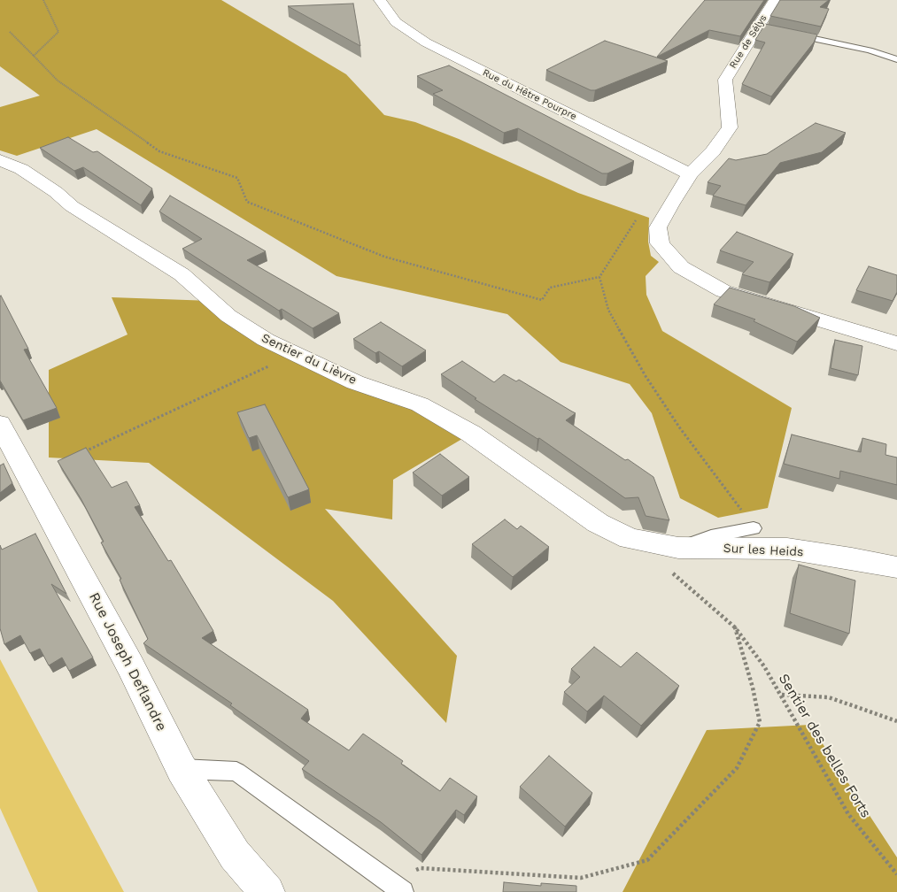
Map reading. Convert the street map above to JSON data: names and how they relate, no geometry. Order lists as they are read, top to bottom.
{
  "streets": {
    "street": [
      "Rue de Sélys",
      "Rue du Hêtre Pourpre",
      "Sentier du Lièvre",
      "Sur les Heids",
      "Rue Joseph Deflandre"
    ],
    "path": ["Sentier des belles Forts"]
  },
  "crossings": [
    ["Rue de Sélys", "Rue du Hêtre Pourpre"],
    ["Sentier du Lièvre", "Sur les Heids"],
    ["Sur les Heids", "Sentier des belles Forts"]
  ]
}
